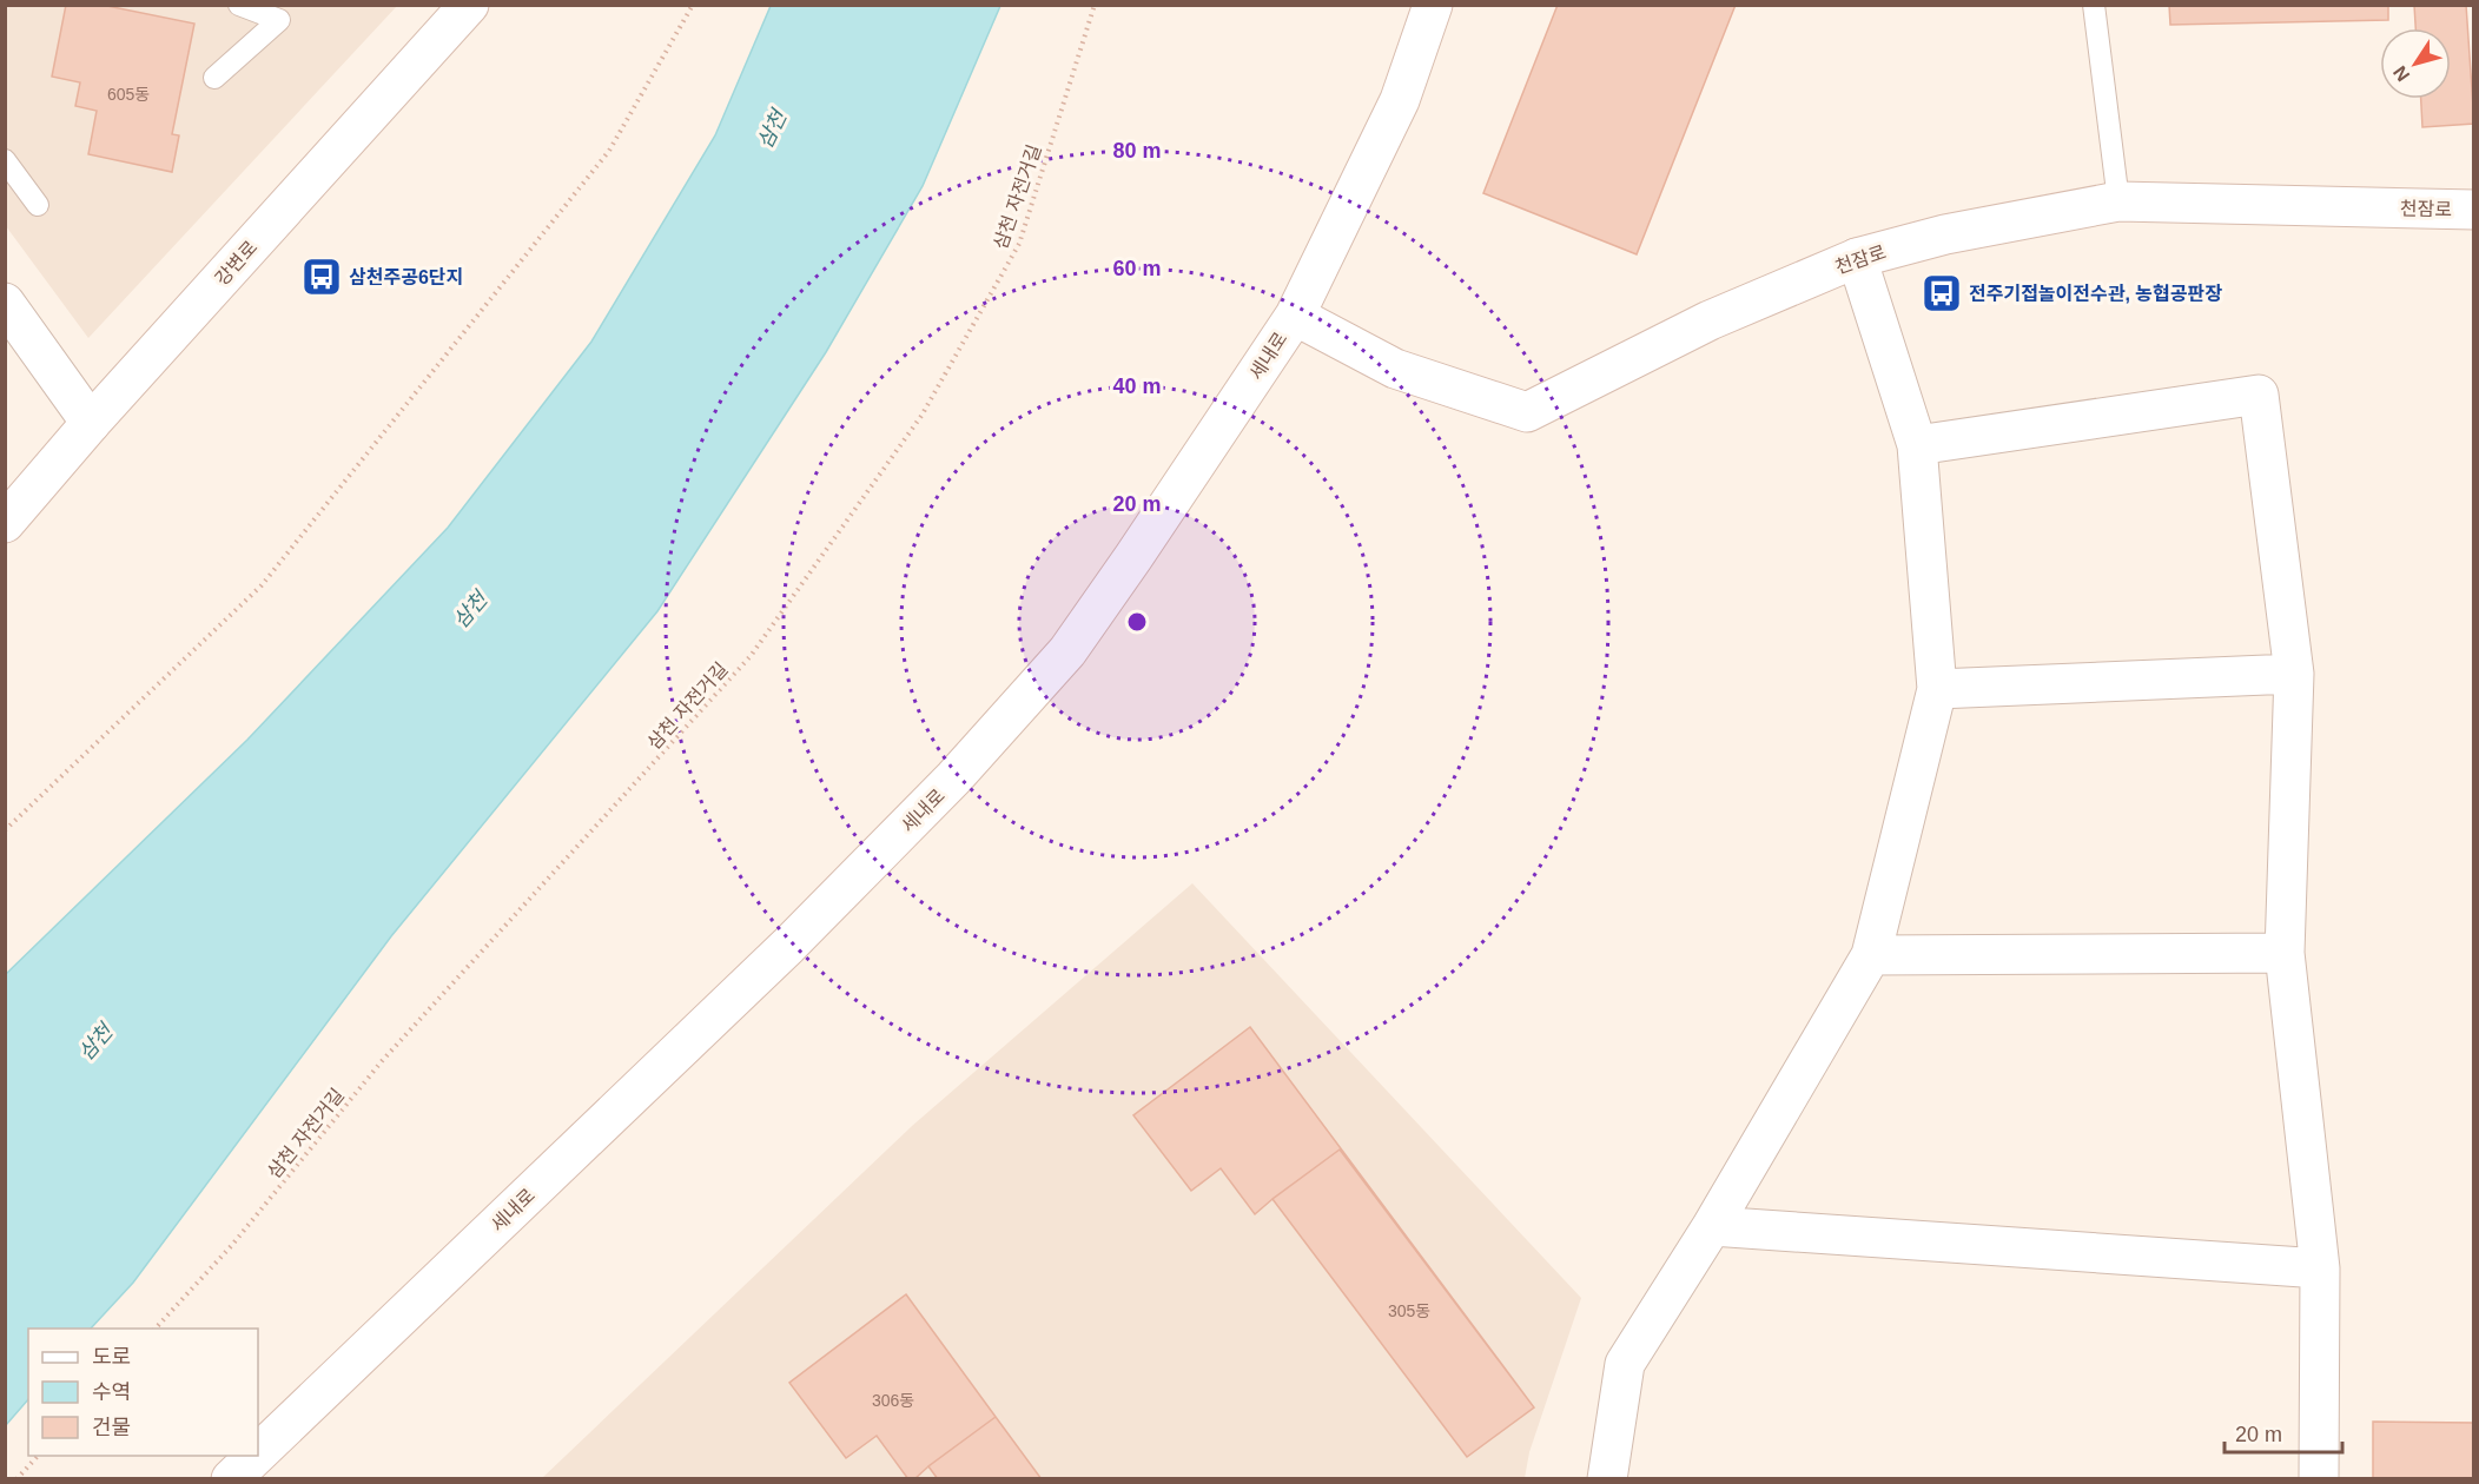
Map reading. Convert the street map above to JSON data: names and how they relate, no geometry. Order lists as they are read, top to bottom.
{
  "streets": {
    "street": ["천잠로", "강변로", "세내로"],
    "path": ["삼천 자전거길"]
  },
  "crossings": [
    ["천잠로", "세내로"]
  ],
  "water": ["삼천"],
  "places": {
    "bus stop": ["삼천주공6단지", "전주기접놀이전수관, 농협공판장"]
  },
  "house_numbers": ["605동", "305동", "306동"],
  "legend": ["도로", "수역", "건물"],
  "scale_bar": "20 m",
  "north": "bottom left",
  "rings": [
    "80 m",
    "60 m",
    "40 m",
    "20 m"
  ]
}
